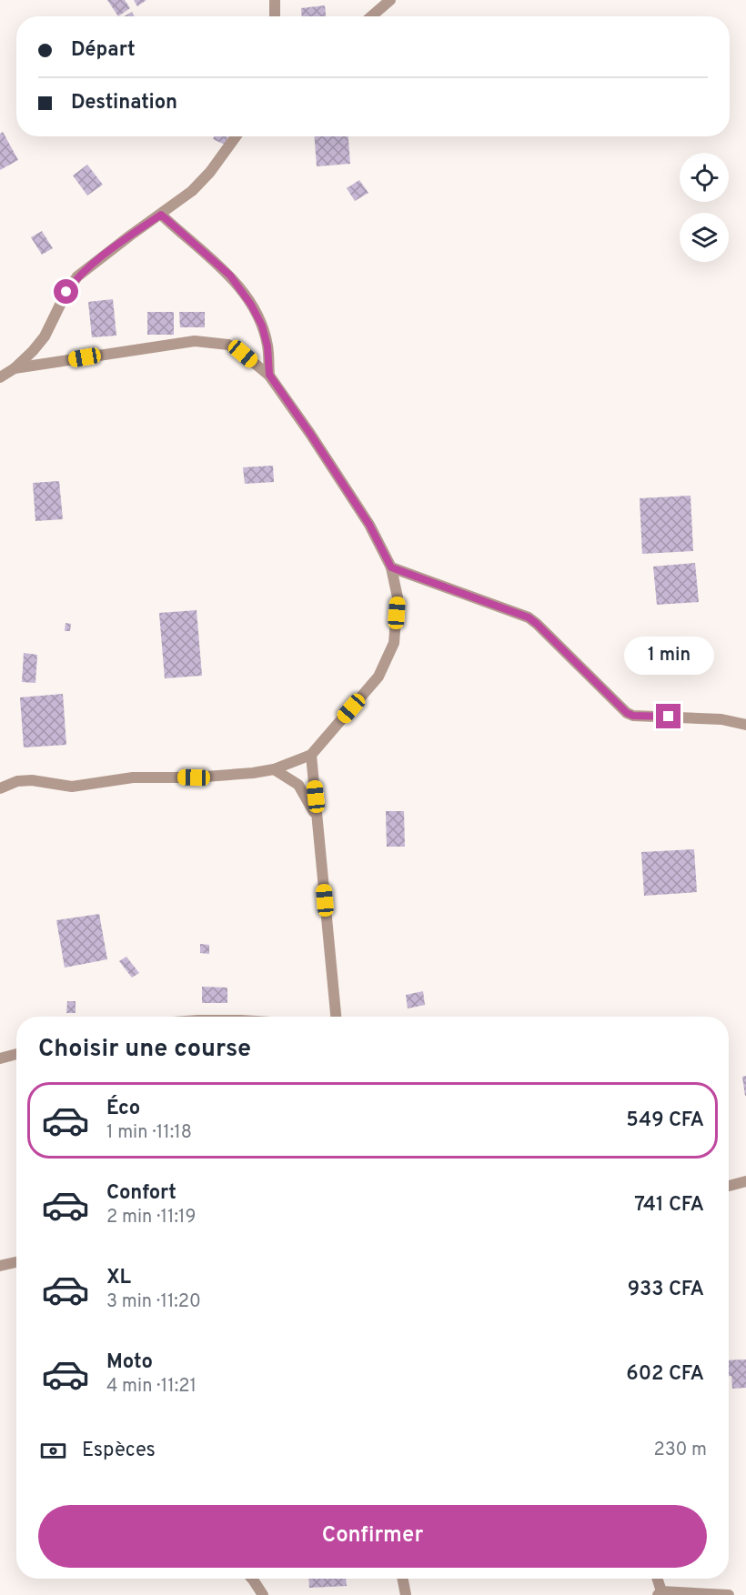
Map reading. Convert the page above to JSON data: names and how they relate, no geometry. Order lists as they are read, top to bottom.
{
  "page": {
    "banner": ["Départ", "Destination"],
    "bubble": "1 min",
    "heading": "Choisir une course",
    "list": [
      {
        "name": "Éco",
        "note": "1 min · 11:18",
        "value": "549 CFA"
      },
      {
        "name": "Confort",
        "note": "2 min · 11:19",
        "value": "741 CFA"
      },
      {
        "name": "XL",
        "note": "3 min · 11:20",
        "value": "933 CFA"
      },
      {
        "name": "Moto",
        "note": "4 min · 11:21",
        "value": "602 CFA"
      }
    ],
    "pay": ["Espèces", "230 m"],
    "buttons": "Confirmer"
  }
}
